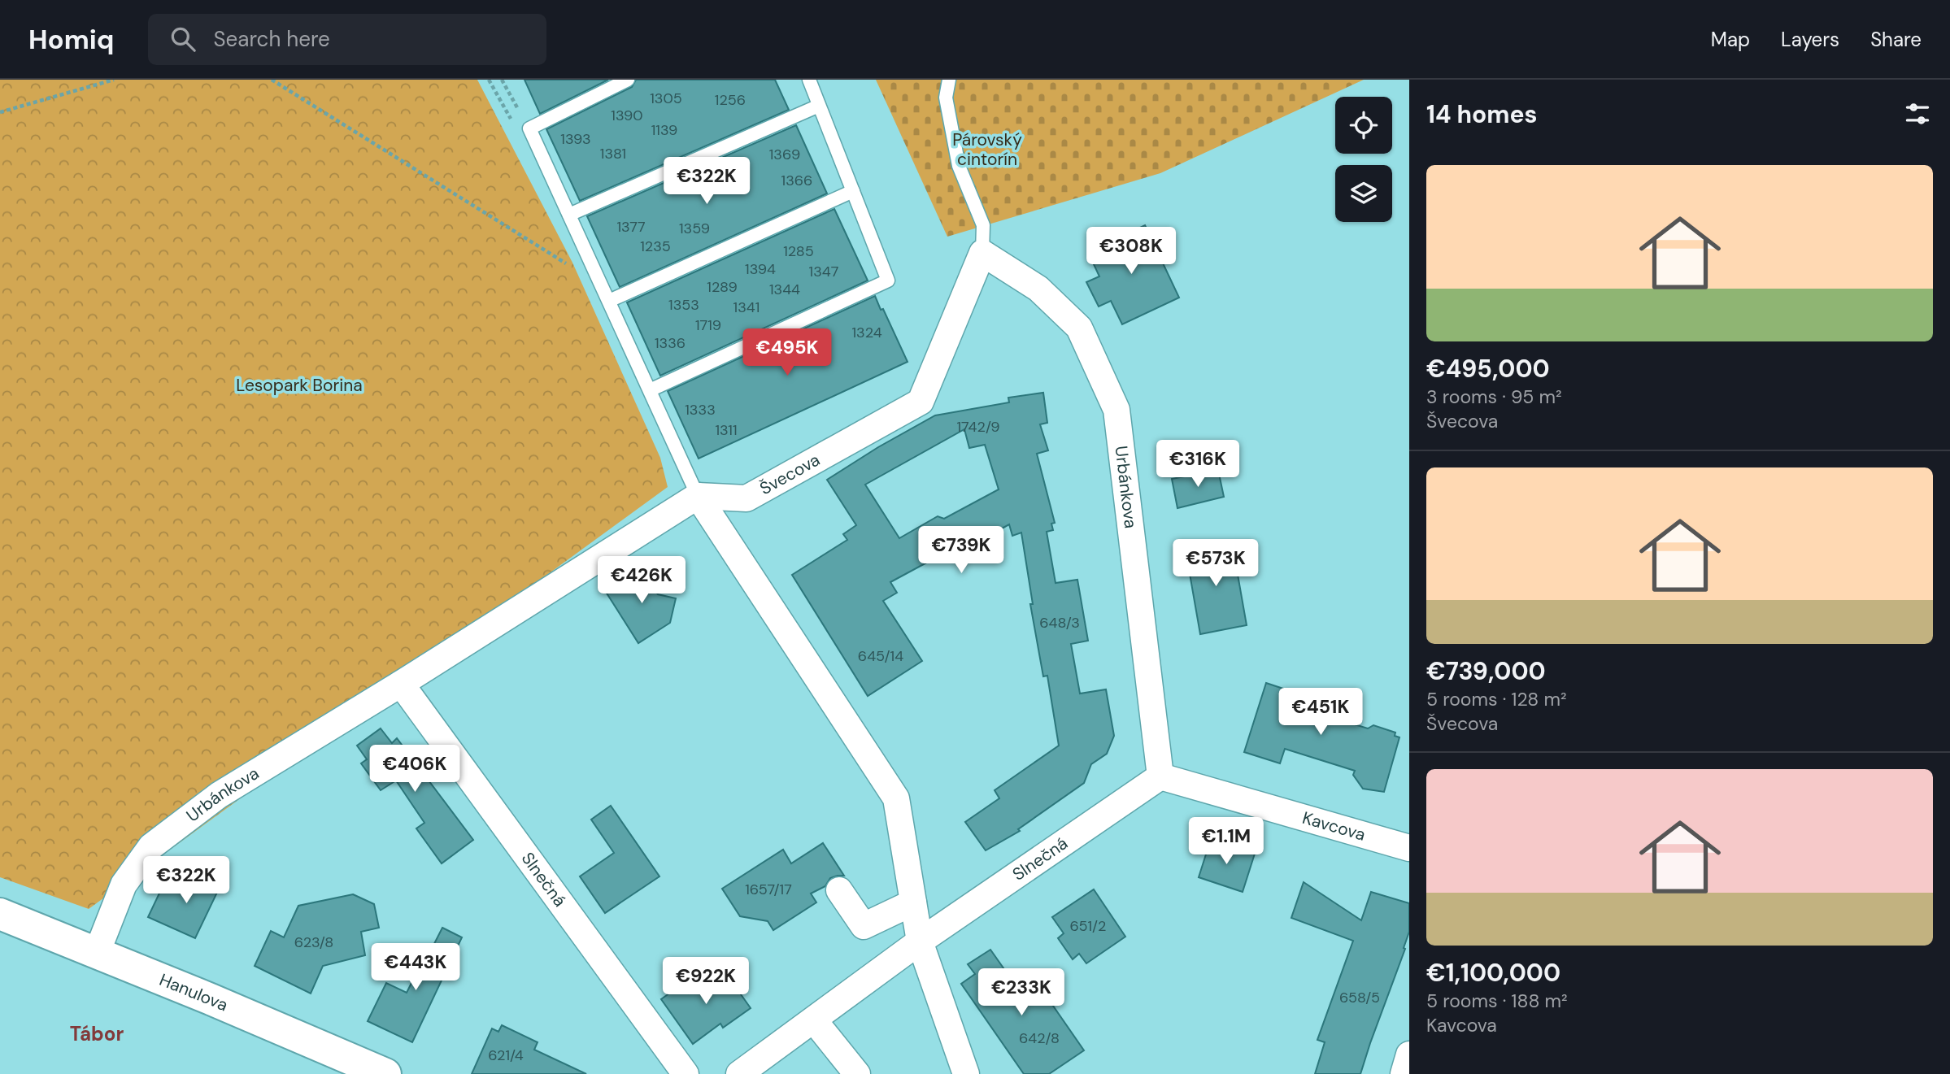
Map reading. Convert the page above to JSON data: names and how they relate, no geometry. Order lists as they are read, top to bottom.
{
  "streets": {
    "street": [
      "Švecova",
      "Urbánkova",
      "Kavcova",
      "Slnečná",
      "Hanulova"
    ]
  },
  "crossings": [
    ["Švecova", "Urbánkova"],
    ["Urbánkova", "Kavcova"],
    ["Urbánkova", "Slnečná"],
    ["Urbánkova", "Hanulova"],
    ["Kavcova", "Slnečná"]
  ],
  "districts": ["Tábor"],
  "parks": ["Párovský cintorín", "Lesopark Borina"],
  "house_numbers": [
    "1305",
    "1256",
    "1390",
    "1139",
    "1393",
    "1381",
    "1369",
    "1366",
    "1377",
    "1359",
    "1235",
    "1285",
    "1394",
    "1347",
    "1289",
    "1344",
    "1353",
    "1341",
    "1719",
    "1324",
    "1336",
    "1333",
    "1742/9",
    "1311",
    "648/3",
    "645/14",
    "1657/17",
    "651/2",
    "623/8",
    "658/5",
    "642/8",
    "621/4"
  ],
  "page": {
    "header": "Homiq",
    "search": "Search here",
    "nav": ["Map", "Layers", "Share"],
    "heading": "14 homes",
    "list": [
      {
        "name": "€495,000",
        "note": "3 rooms · 95 m² · Švecova"
      },
      {
        "name": "€739,000",
        "note": "5 rooms · 128 m² · Švecova"
      },
      {
        "name": "€1,100,000",
        "note": "5 rooms · 188 m² · Kavcova"
      }
    ],
    "price": [
      "€322K",
      "€308K",
      "€495K",
      "€316K",
      "€739K",
      "€573K",
      "€426K",
      "€451K",
      "€406K",
      "€1.1M",
      "€322K",
      "€443K",
      "€922K",
      "€233K"
    ]
  }
}
